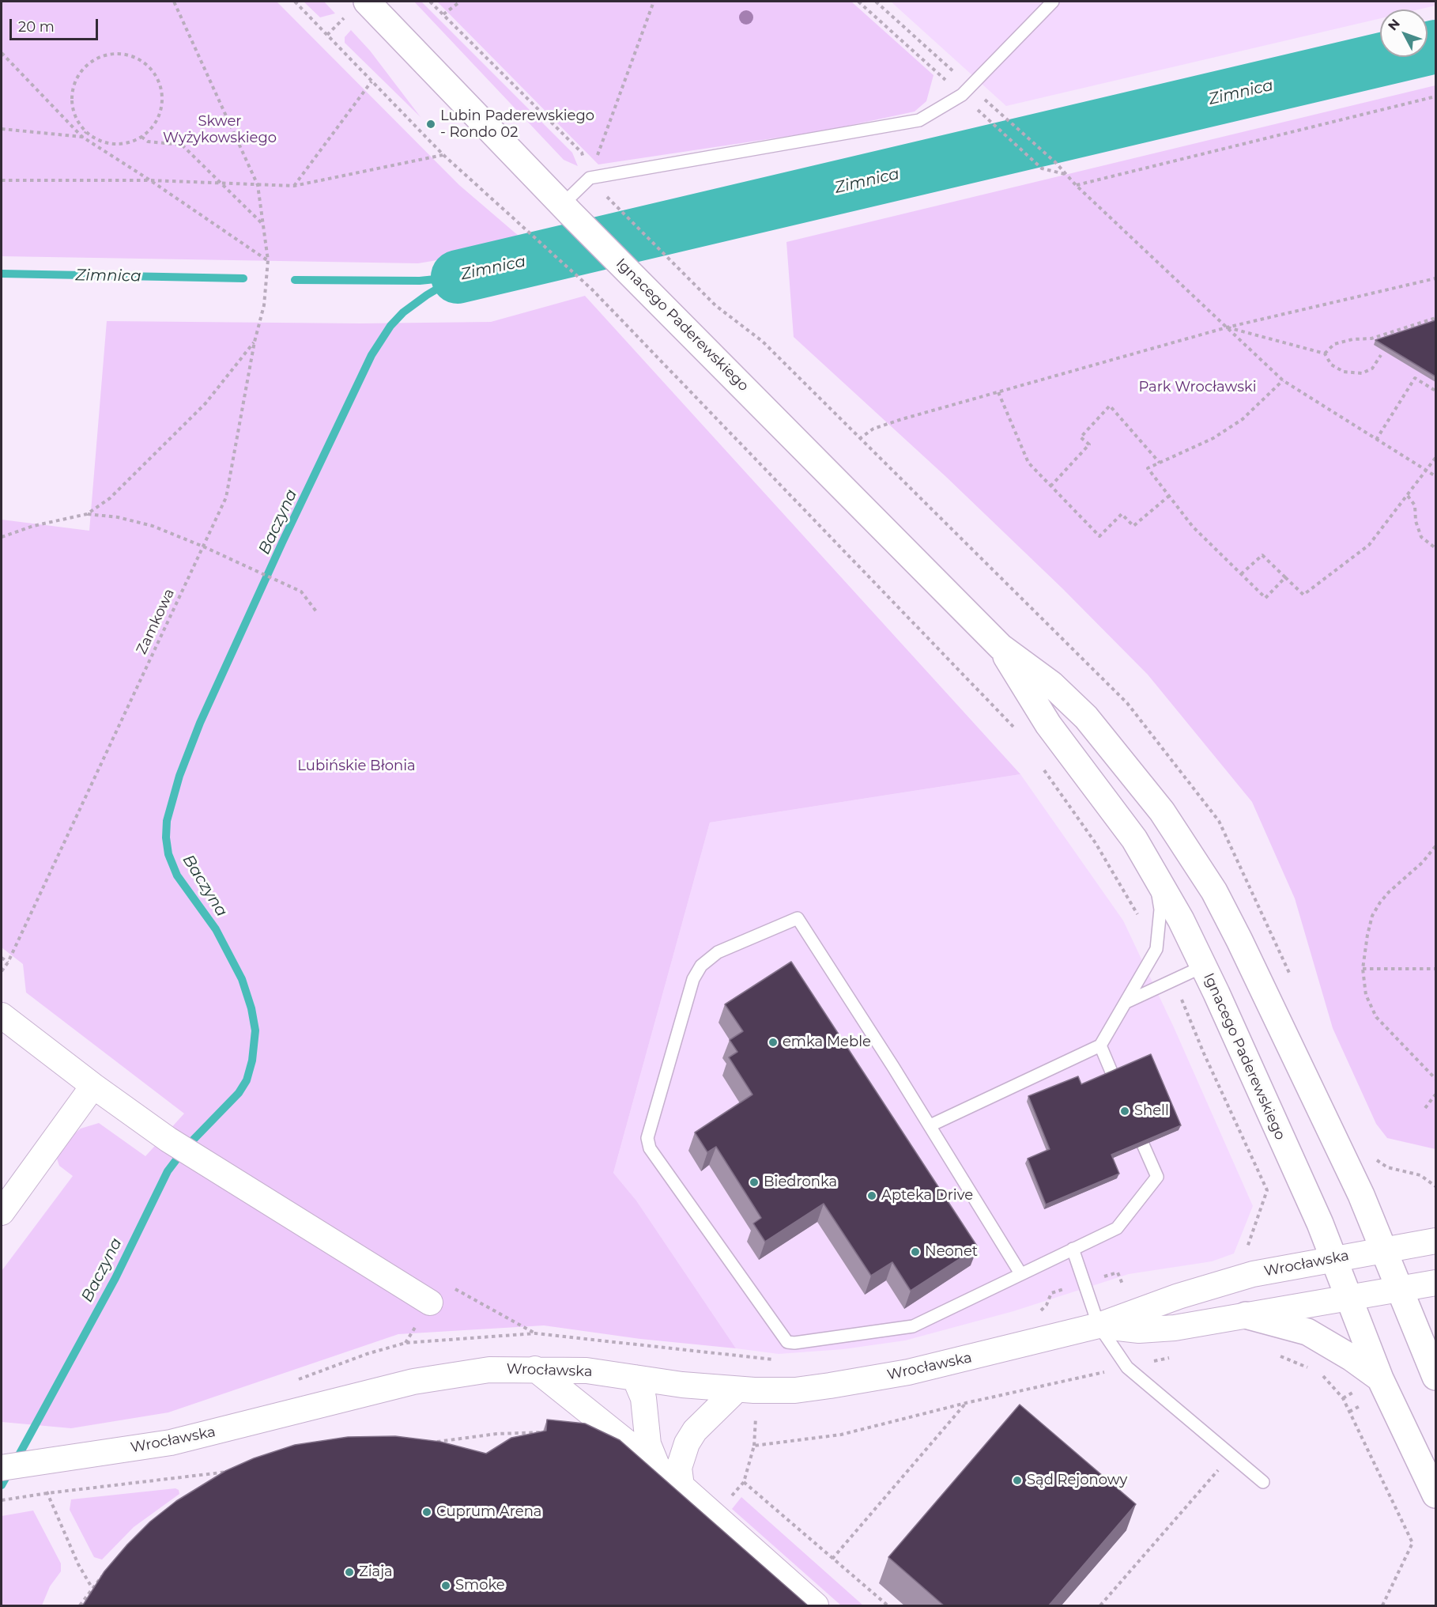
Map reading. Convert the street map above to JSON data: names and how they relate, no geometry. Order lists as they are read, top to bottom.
{
  "streets": {
    "street": ["Ignacego Paderewskiego", "Wrocławska"],
    "path": ["Zamkowa"]
  },
  "crossings": [
    ["Ignacego Paderewskiego", "Wrocławska"]
  ],
  "water": ["Zimnica", "Baczyna"],
  "parks": ["Skwer Wyżykowskiego", "Park Wrocławski", "Lubińskie Błonia"],
  "places": [
    "Lubin Paderewskiego - Rondo 02",
    "emka Meble",
    "Shell",
    "Biedronka",
    "Apteka Drive",
    "Neonet",
    "Sąd Rejonowy",
    "Cuprum Arena",
    "Ziaja",
    "Smoke"
  ],
  "scale_bar": "20 m",
  "north": "top left"
}
